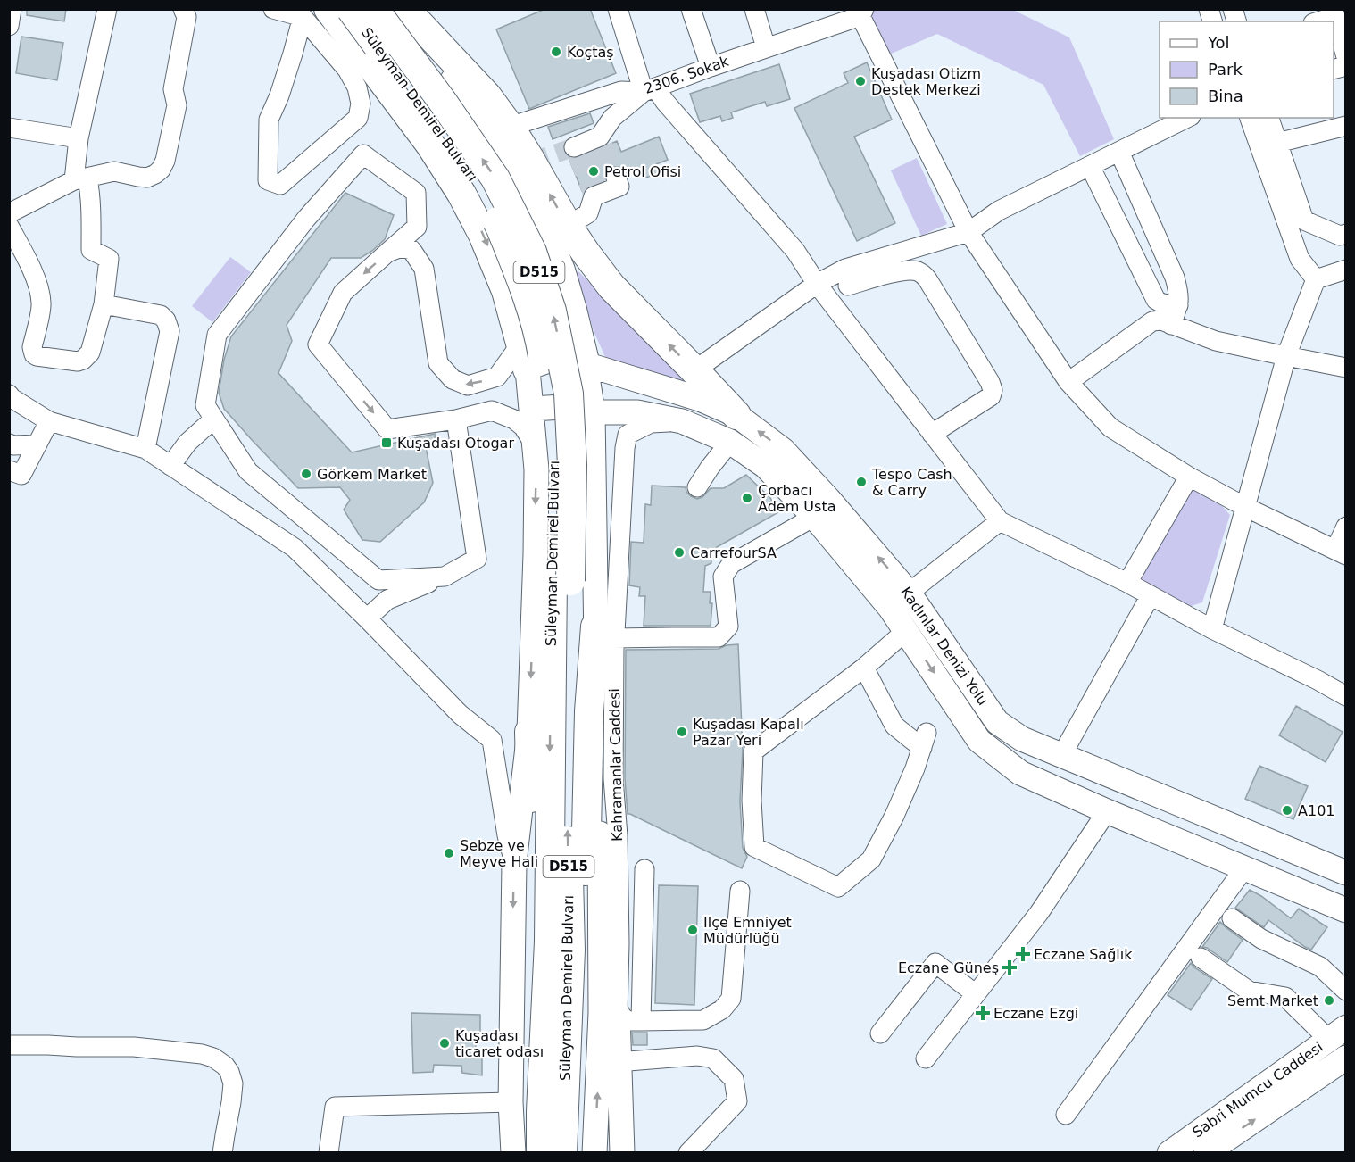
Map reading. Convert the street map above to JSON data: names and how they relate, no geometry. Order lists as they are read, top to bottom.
{
  "streets": {
    "highway": ["Süleyman Demirel Bulvarı", "D515"],
    "main road": ["Kadınlar Denizi Yolu", "Sabri Mumcu Caddesi"],
    "street": ["2306. Sokak"]
  },
  "places": {
    "other": [
      "Koçtaş",
      "Kuşadası Otizm Destek Merkezi",
      "Petrol Ofisi",
      "Görkem Market",
      "Tespo Cash & Carry",
      "Çorbacı Adem Usta",
      "CarrefourSA",
      "Kuşadası Kapalı Pazar Yeri",
      "A101",
      "Sebze ve Meyve Hali",
      "Ilçe Emniyet Müdürlüğü",
      "Semt Market",
      "Kuşadası ticaret odası"
    ],
    "transit": ["Kuşadası Otogar"],
    "health": ["Eczane Sağlık", "Eczane Güneş", "Eczane Ezgi"]
  },
  "legend": ["Yol", "Park", "Bina"]
}
